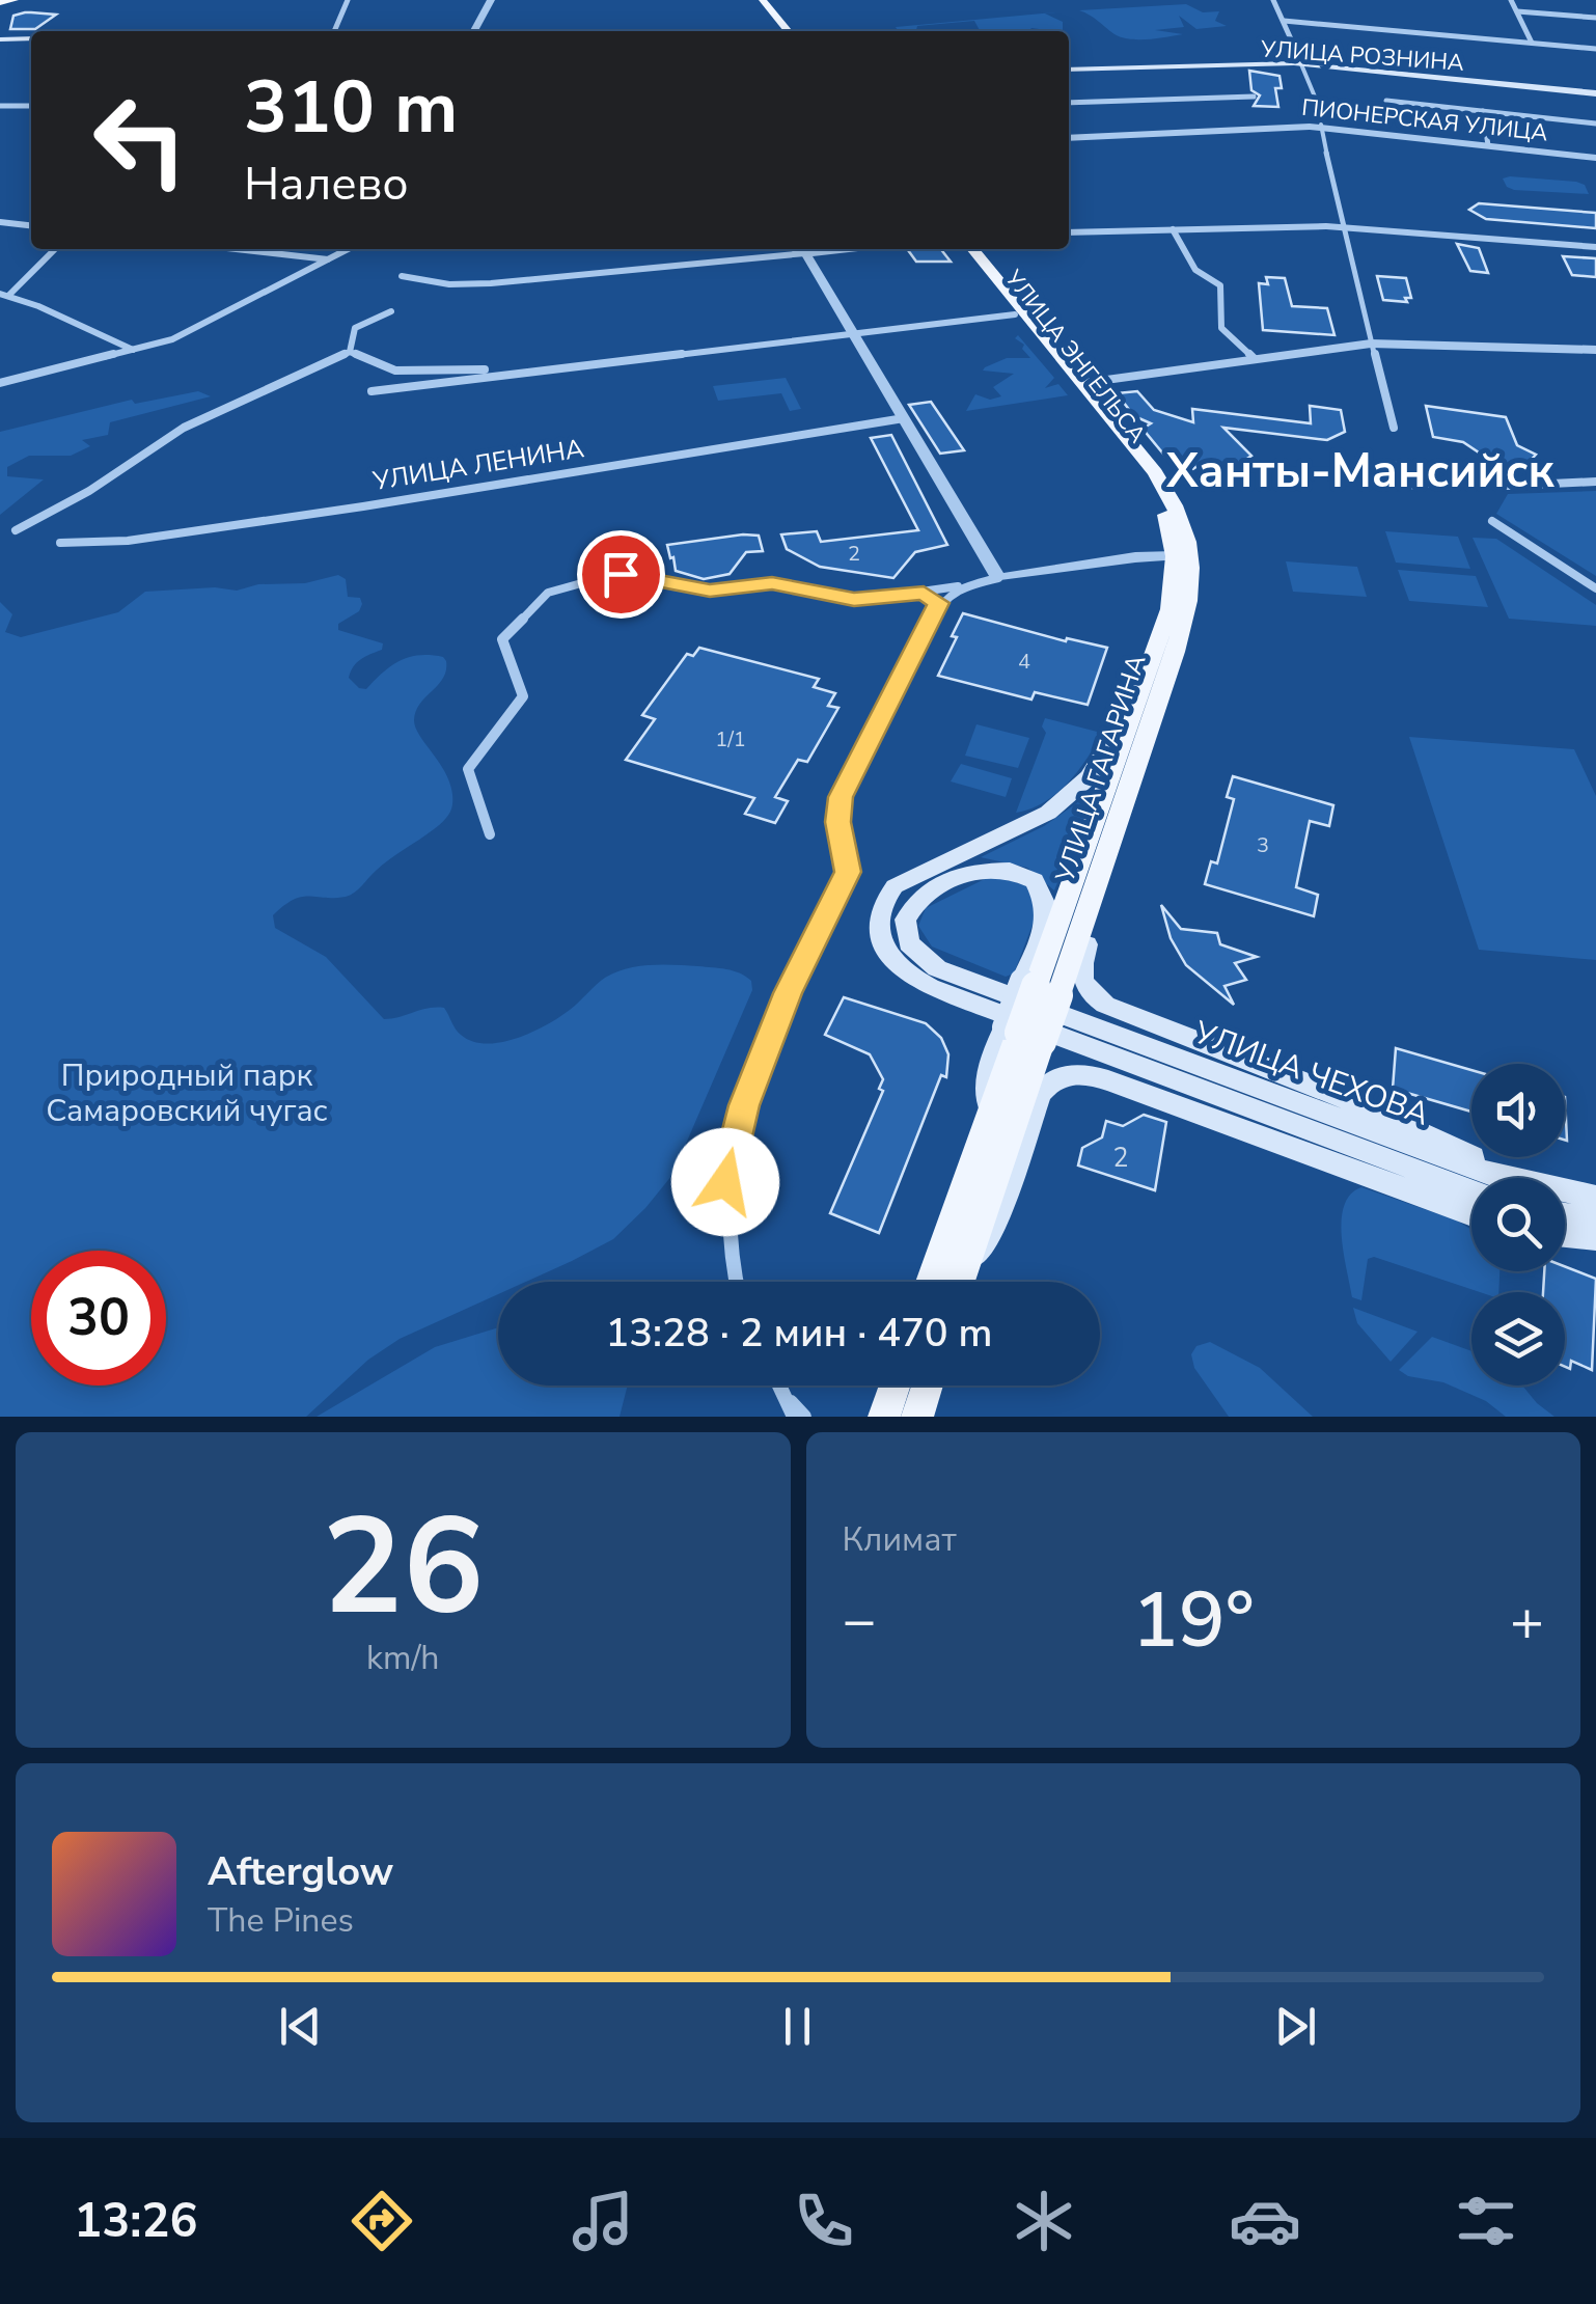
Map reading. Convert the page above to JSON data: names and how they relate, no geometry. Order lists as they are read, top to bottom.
{
  "streets": {
    "main road": [
      "УЛИЦА РОЗНИНА",
      "УЛИЦА ЭНГЕЛЬСА",
      "УЛИЦА ГАГАРИНА",
      "УЛИЦА ЧЕХОВА"
    ],
    "street": ["ПИОНЕРСКАЯ УЛИЦА", "УЛИЦА ЛЕНИНА"]
  },
  "crossings": [
    ["УЛИЦА ЭНГЕЛЬСА", "УЛИЦА ГАГАРИНА"],
    ["УЛИЦА ГАГАРИНА", "УЛИЦА ЧЕХОВА"]
  ],
  "districts": ["Ханты-Мансийск"],
  "parks": ["Природный парк Самаровский чугас"],
  "house_numbers": [
    "2",
    "4",
    "1/1",
    "3",
    "2"
  ],
  "page": {
    "turn": ["310 m", "Налево"],
    "limit": "30",
    "trip": "13:28 · 2 мин · 470 m",
    "tile": [
      ["26", "km/h"],
      "Климат"
    ],
    "heat": ["−", "19°", "+"],
    "song": ["Afterglow", "The Pines"],
    "tabs": "13:26"
  }
}
